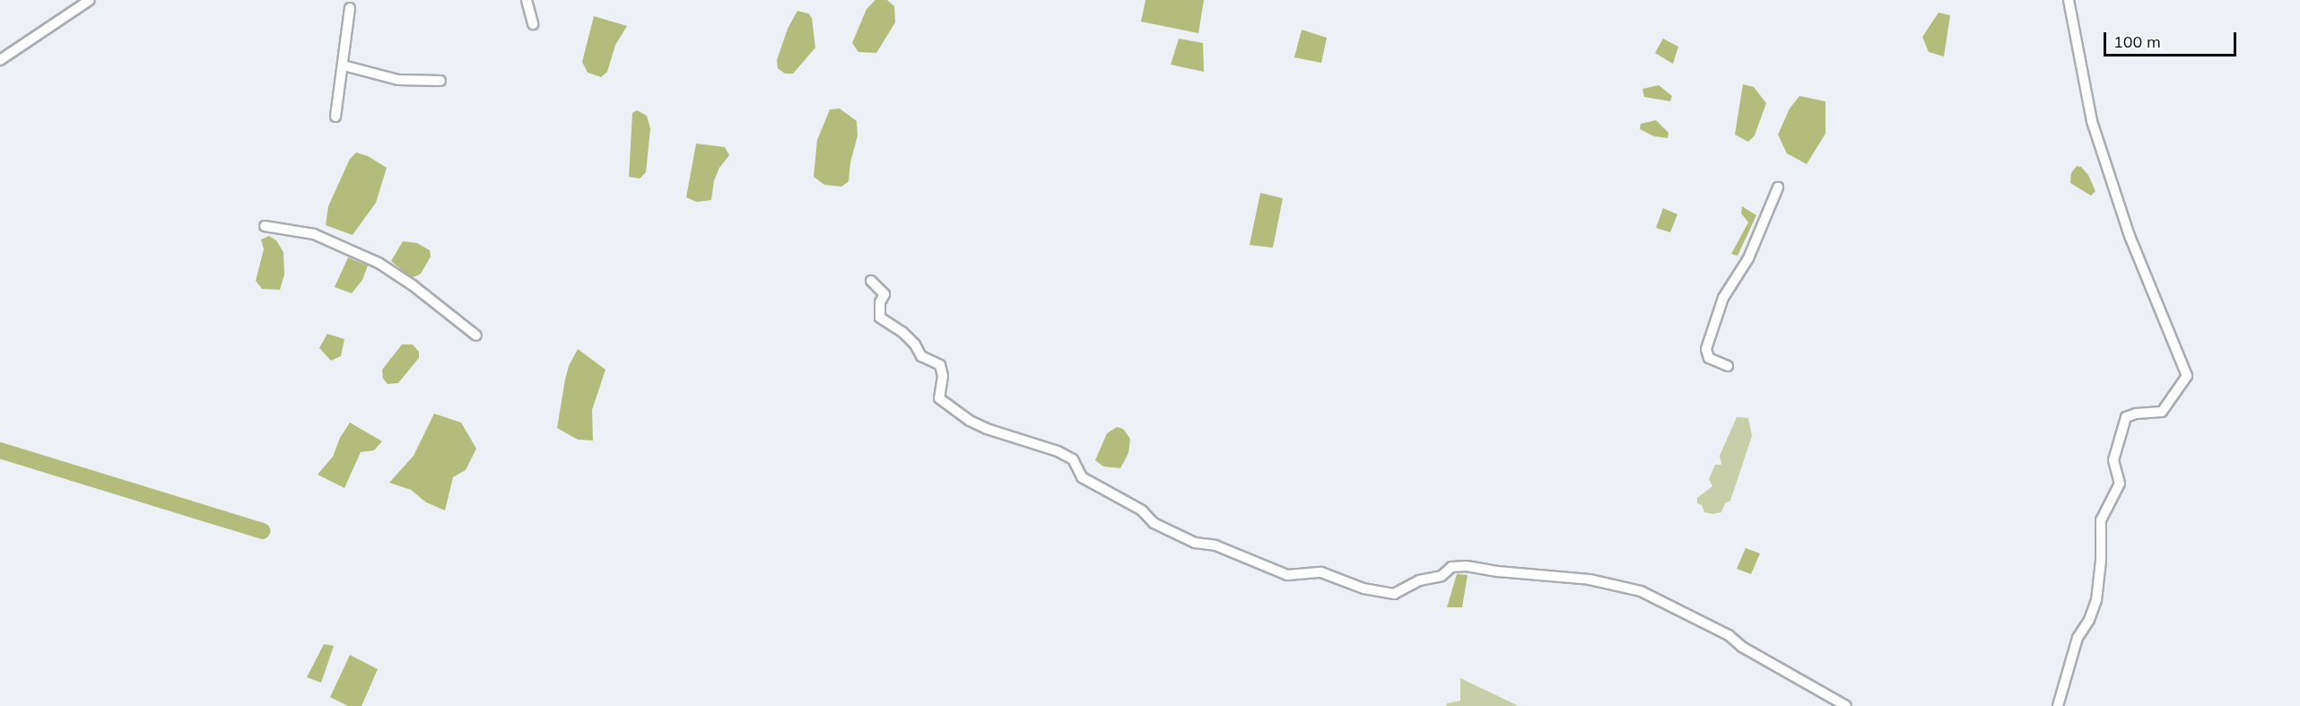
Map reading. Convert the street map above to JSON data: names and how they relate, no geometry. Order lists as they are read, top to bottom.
{
  "scale_bar": "100 m"
}
